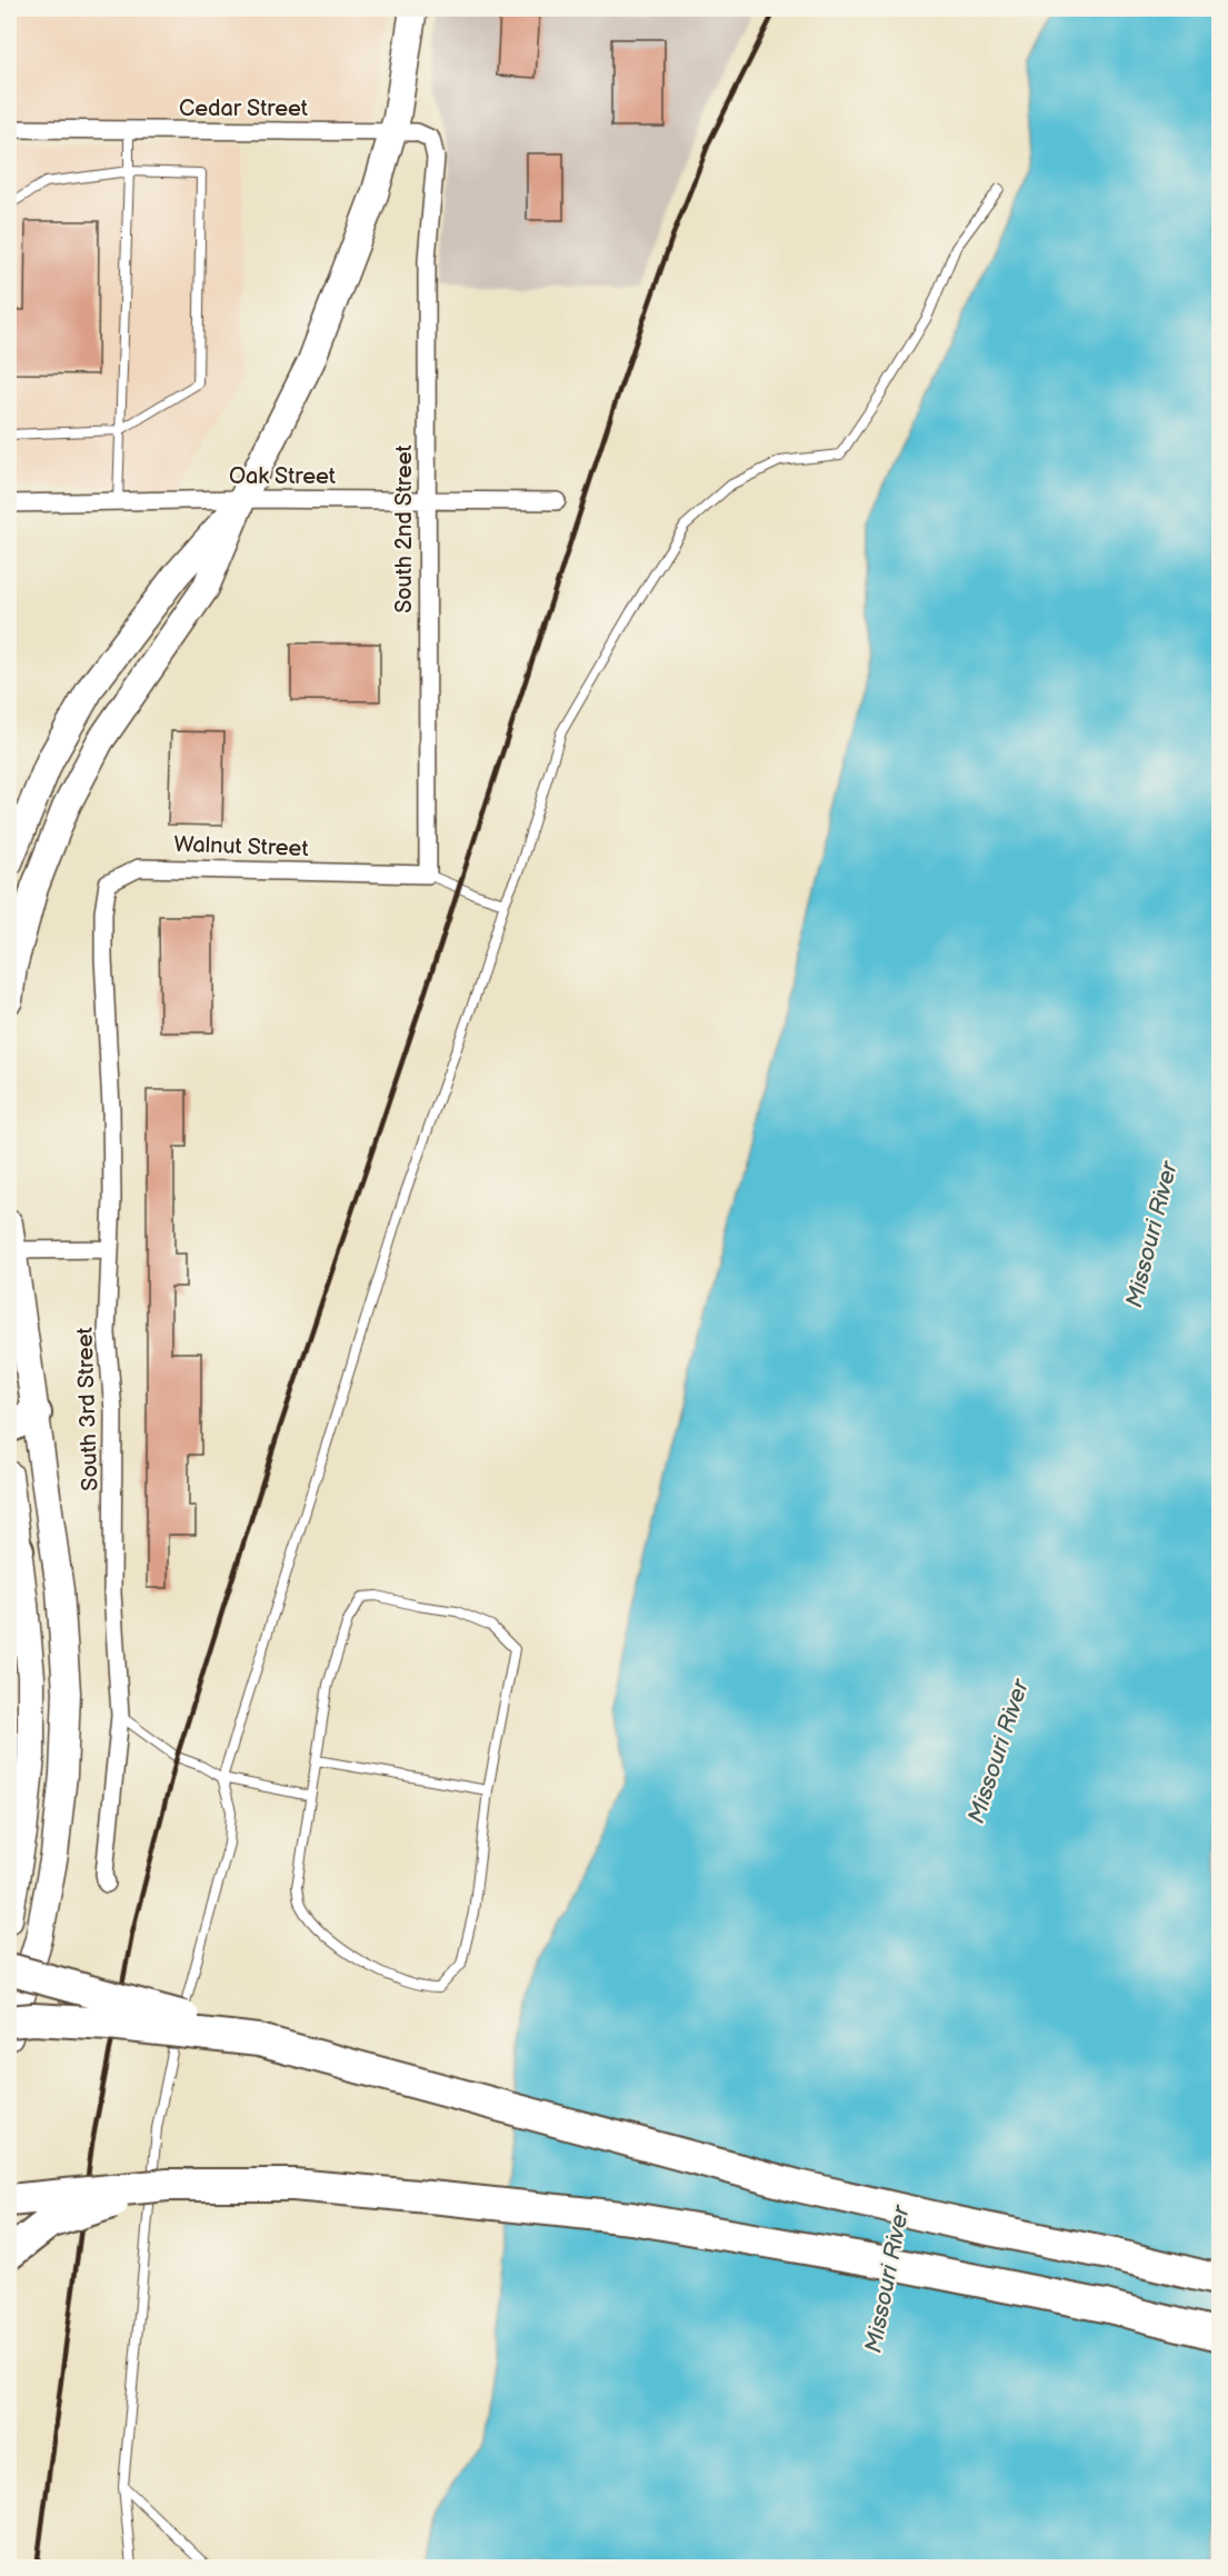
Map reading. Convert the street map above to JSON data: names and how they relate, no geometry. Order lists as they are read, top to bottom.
{
  "streets": {
    "street": [
      "Cedar Street",
      "Oak Street",
      "South 2nd Street",
      "Walnut Street",
      "South 3rd Street"
    ]
  },
  "crossings": [
    ["Cedar Street", "South 2nd Street"],
    ["Oak Street", "South 2nd Street"],
    ["South 2nd Street", "Walnut Street"],
    ["Walnut Street", "South 3rd Street"]
  ],
  "water": ["Missouri River"]
}
